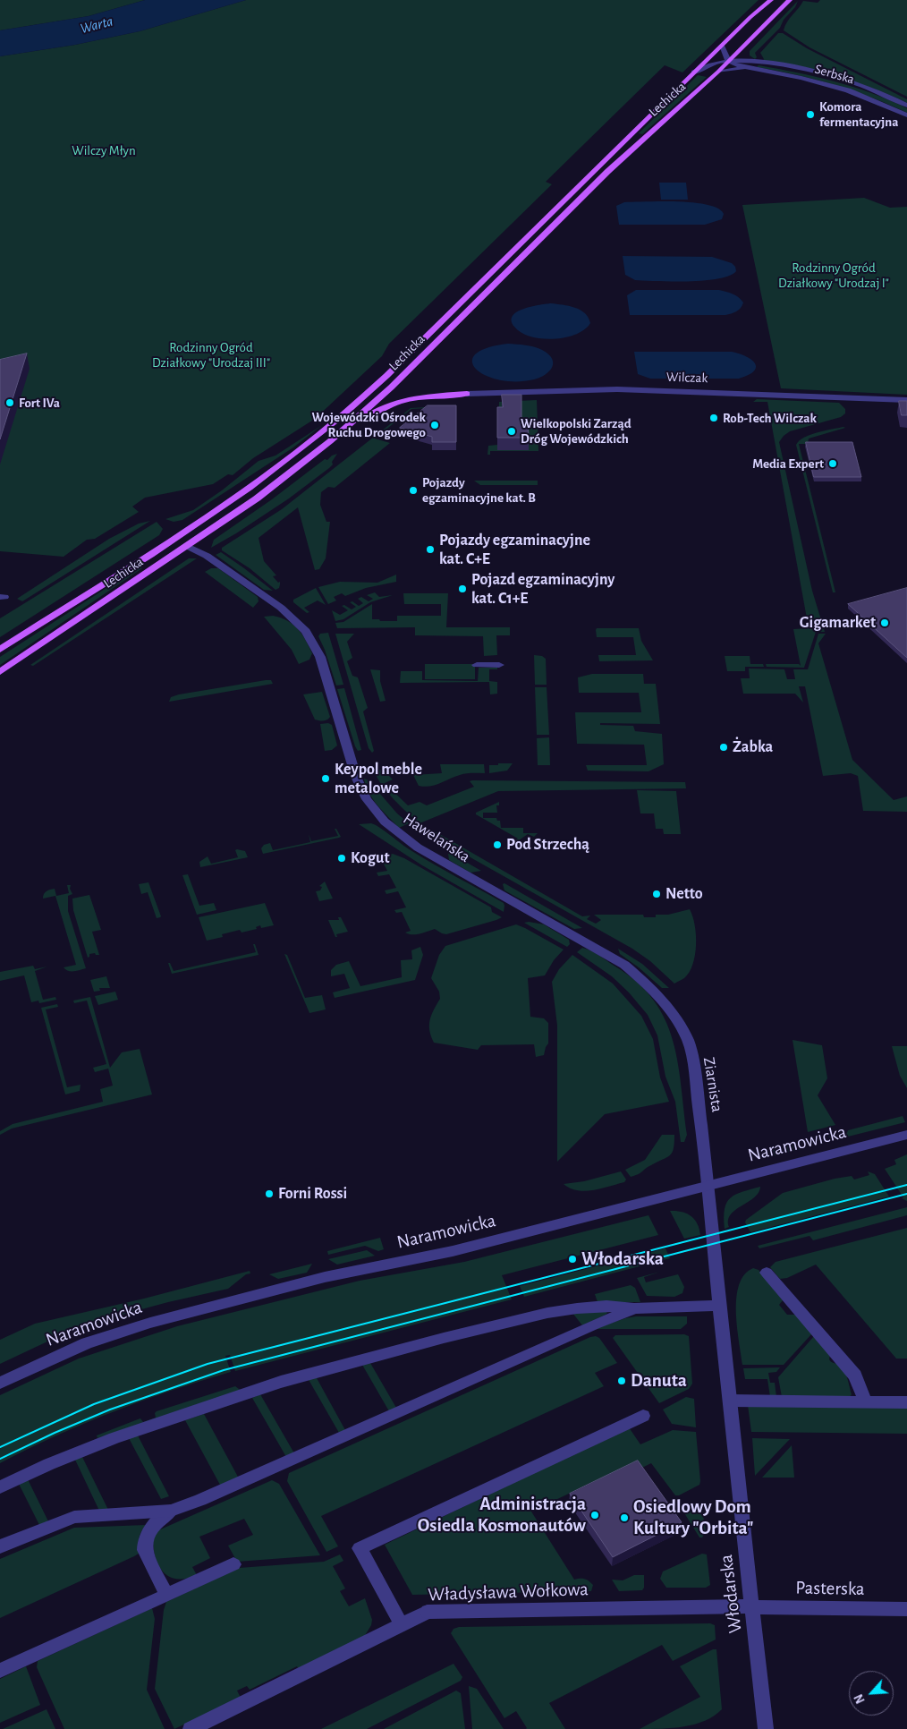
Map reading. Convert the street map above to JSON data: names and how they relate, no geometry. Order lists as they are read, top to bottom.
{
  "streets": {
    "main road": ["Lechicka"],
    "street": [
      "Serbska",
      "Wilczak",
      "Hawelańska",
      "Ziarnista",
      "Naramowicka",
      "Pasterska",
      "Władysława Wołkowa",
      "Włodarska"
    ]
  },
  "crossings": [
    ["Serbska", "Lechicka"],
    ["Lechicka", "Hawelańska"],
    ["Hawelańska", "Ziarnista"],
    ["Ziarnista", "Naramowicka"],
    ["Ziarnista", "Włodarska"],
    ["Naramowicka", "Włodarska"],
    ["Pasterska", "Władysława Wołkowa"],
    ["Pasterska", "Włodarska"],
    ["Władysława Wołkowa", "Włodarska"]
  ],
  "water": ["Warta"],
  "parks": ["Wilczy Młyn", "Rodzinny Ogród Działkowy \"Urodzaj I\"", "Rodzinny Ogród Działkowy \"Urodzaj III\""],
  "places": [
    "Komora fermentacyjna",
    "Fort IVa",
    "Rob-Tech Wilczak",
    "Wojewódzki Ośrodek Ruchu Drogowego",
    "Wielkopolski Zarząd Dróg Wojewódzkich",
    "Media Expert",
    "Pojazdy egzaminacyjne kat. B",
    "Pojazdy egzaminacyjne kat. C+E",
    "Pojazd egzaminacyjny kat. C1+E",
    "Gigamarket",
    "Żabka",
    "Keypol meble metalowe",
    "Pod Strzechą",
    "Kogut",
    "Netto",
    "Forni Rossi",
    "Włodarska",
    "Danuta",
    "Administracja Osiedla Kosmonautów",
    "Osiedlowy Dom Kultury \"Orbita\""
  ],
  "north": "bottom left"
}
